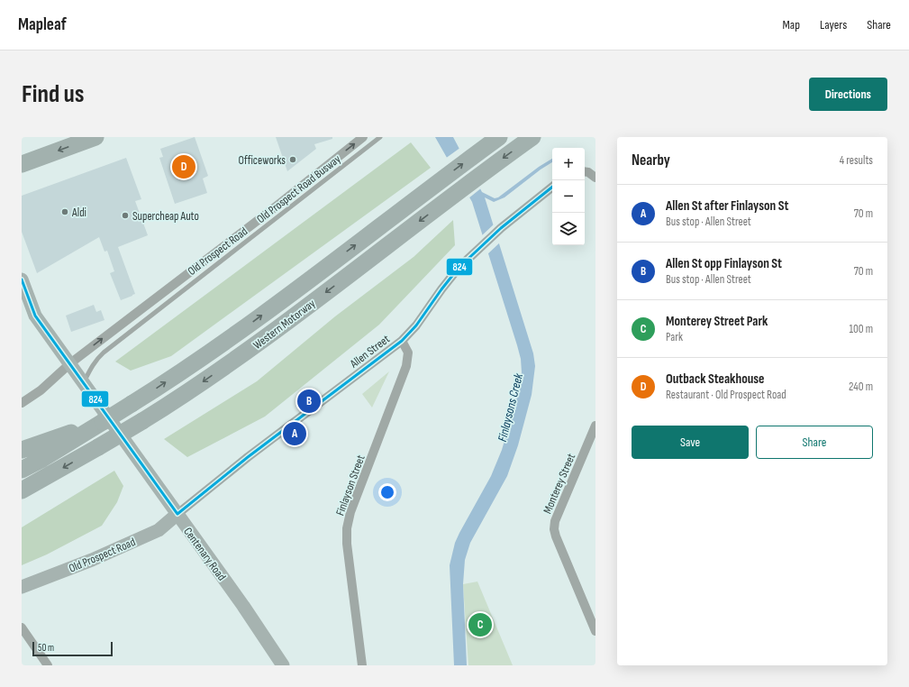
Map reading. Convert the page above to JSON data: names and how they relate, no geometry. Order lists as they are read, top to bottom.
{
  "streets": {
    "highway": ["Western Motorway"],
    "main road": ["Old Prospect Road", "Centenary Road"],
    "street": ["Allen Street", "Monterey Street", "Finlayson Street"],
    "lane": ["Old Prospect Road Busway"]
  },
  "crossings": [
    ["Old Prospect Road Busway", "Centenary Road"],
    ["Old Prospect Road", "Allen Street"],
    ["Old Prospect Road", "Centenary Road"],
    ["Allen Street", "Finlayson Street"],
    ["Allen Street", "Centenary Road"]
  ],
  "one_way": ["Old Prospect Road"],
  "water": ["Finlaysons Creek"],
  "places": ["Officeworks", "Aldi", "Supercheap Auto"],
  "lines": ["transit line 824"],
  "scale_bar": "50 m",
  "page": {
    "header": "Mapleaf",
    "nav": ["Map", "Layers", "Share"],
    "buttons": [
      "Directions",
      ["Save", "Share"]
    ],
    "title": "Find us",
    "heading": ["Nearby", "4 results"],
    "map_buttons": ["+", "−"],
    "pins": [
      "D",
      "B",
      "A",
      "C"
    ],
    "list": [
      {
        "mark": "A",
        "name": "Allen St after Finlayson St",
        "note": "Bus stop · Allen Street",
        "value": "70 m"
      },
      {
        "mark": "B",
        "name": "Allen St opp Finlayson St",
        "note": "Bus stop · Allen Street",
        "value": "70 m"
      },
      {
        "mark": "C",
        "name": "Monterey Street Park",
        "note": "Park",
        "value": "100 m"
      },
      {
        "mark": "D",
        "name": "Outback Steakhouse",
        "note": "Restaurant · Old Prospect Road",
        "value": "240 m"
      }
    ],
    "scale": "50 m"
  }
}
